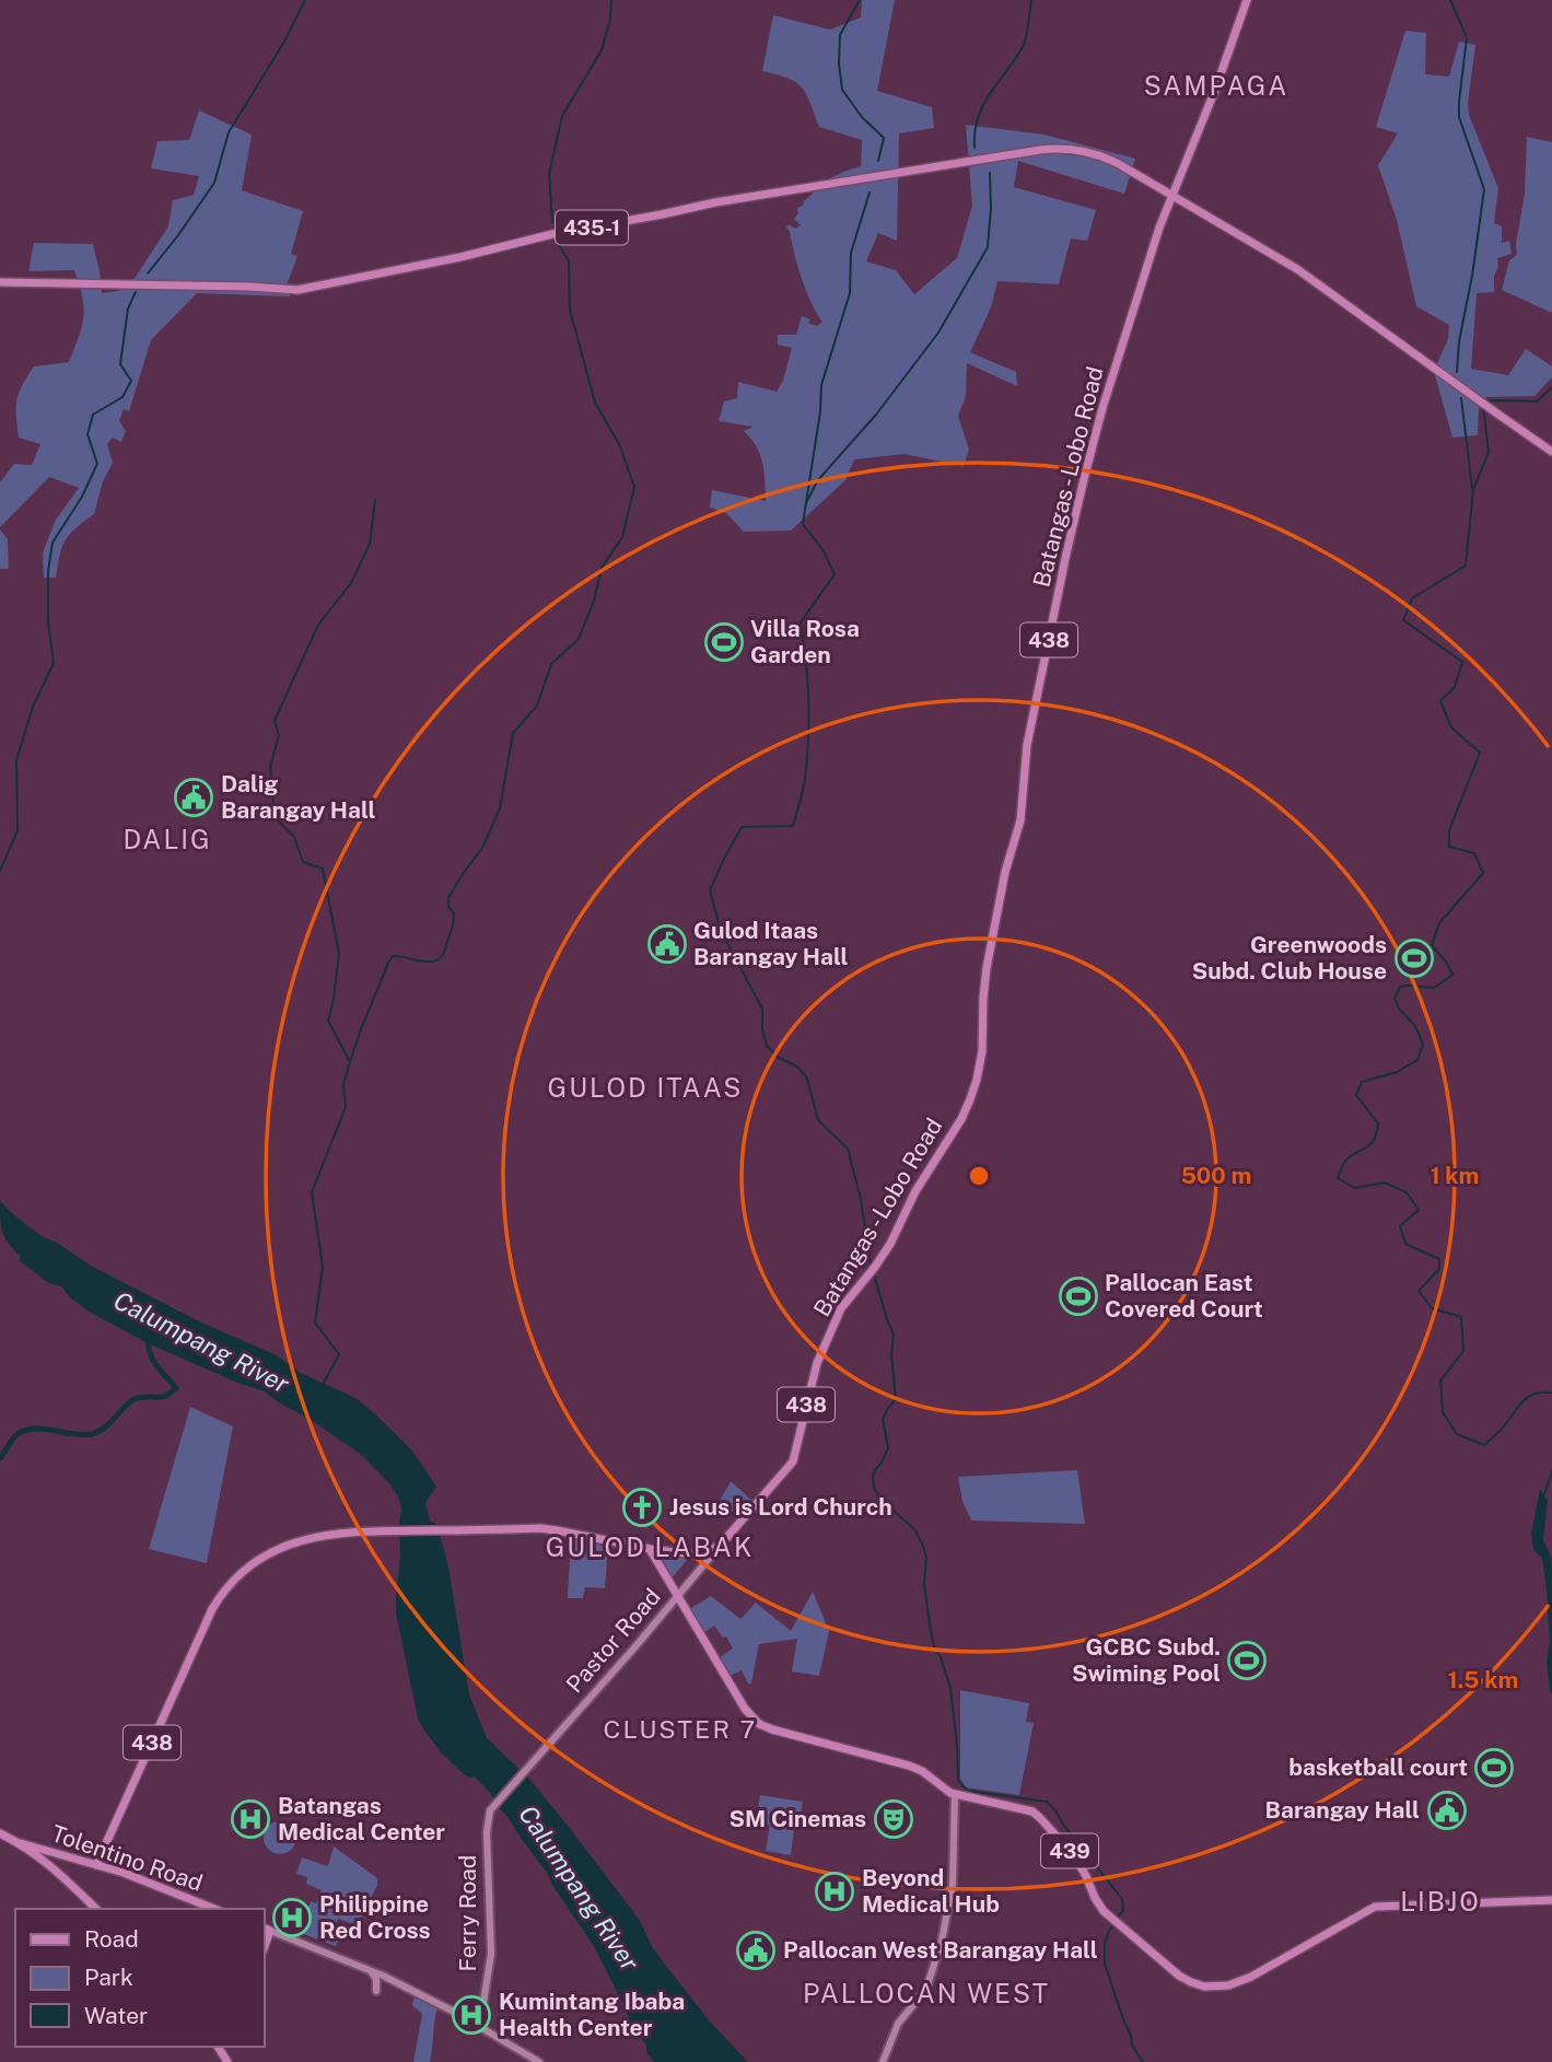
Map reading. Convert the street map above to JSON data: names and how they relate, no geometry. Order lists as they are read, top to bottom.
{
  "streets": {
    "main road": [
      "435-1",
      "Batangas - Lobo Road",
      "438",
      "Pastor Road",
      "439",
      "Tolentino Road",
      "Ferry Road"
    ]
  },
  "crossings": [
    ["435-1", "Batangas - Lobo Road"],
    ["Batangas - Lobo Road", "438"],
    ["Batangas - Lobo Road", "Pastor Road"],
    ["438", "Pastor Road"],
    ["438", "439"],
    ["438", "Tolentino Road"],
    ["Pastor Road", "439"],
    ["Pastor Road", "Ferry Road"]
  ],
  "districts": [
    "SAMPAGA",
    "DALIG",
    "GULOD ITAAS",
    "GULOD LABAK",
    "CLUSTER 7",
    "LIBJO",
    "PALLOCAN WEST"
  ],
  "water": ["Calumpang River"],
  "places": {
    "sports": [
      "Villa Rosa Garden",
      "Greenwoods Subd. Club House",
      "Pallocan East Covered Court",
      "GCBC Subd. Swiming Pool",
      "basketball court"
    ],
    "public building": [
      "Dalig Barangay Hall",
      "Gulod Itaas Barangay Hall",
      "Barangay Hall",
      "Pallocan West Barangay Hall"
    ],
    "church": ["Jesus is Lord Church"],
    "hospital": [
      "Batangas Medical Center",
      "Beyond Medical Hub",
      "Philippine Red Cross",
      "Kumintang Ibaba Health Center"
    ],
    "theatre": ["SM Cinemas"]
  },
  "legend": ["Road", "Park", "Water"],
  "rings": ["500 m", "1 km", "1.5 km"]
}
